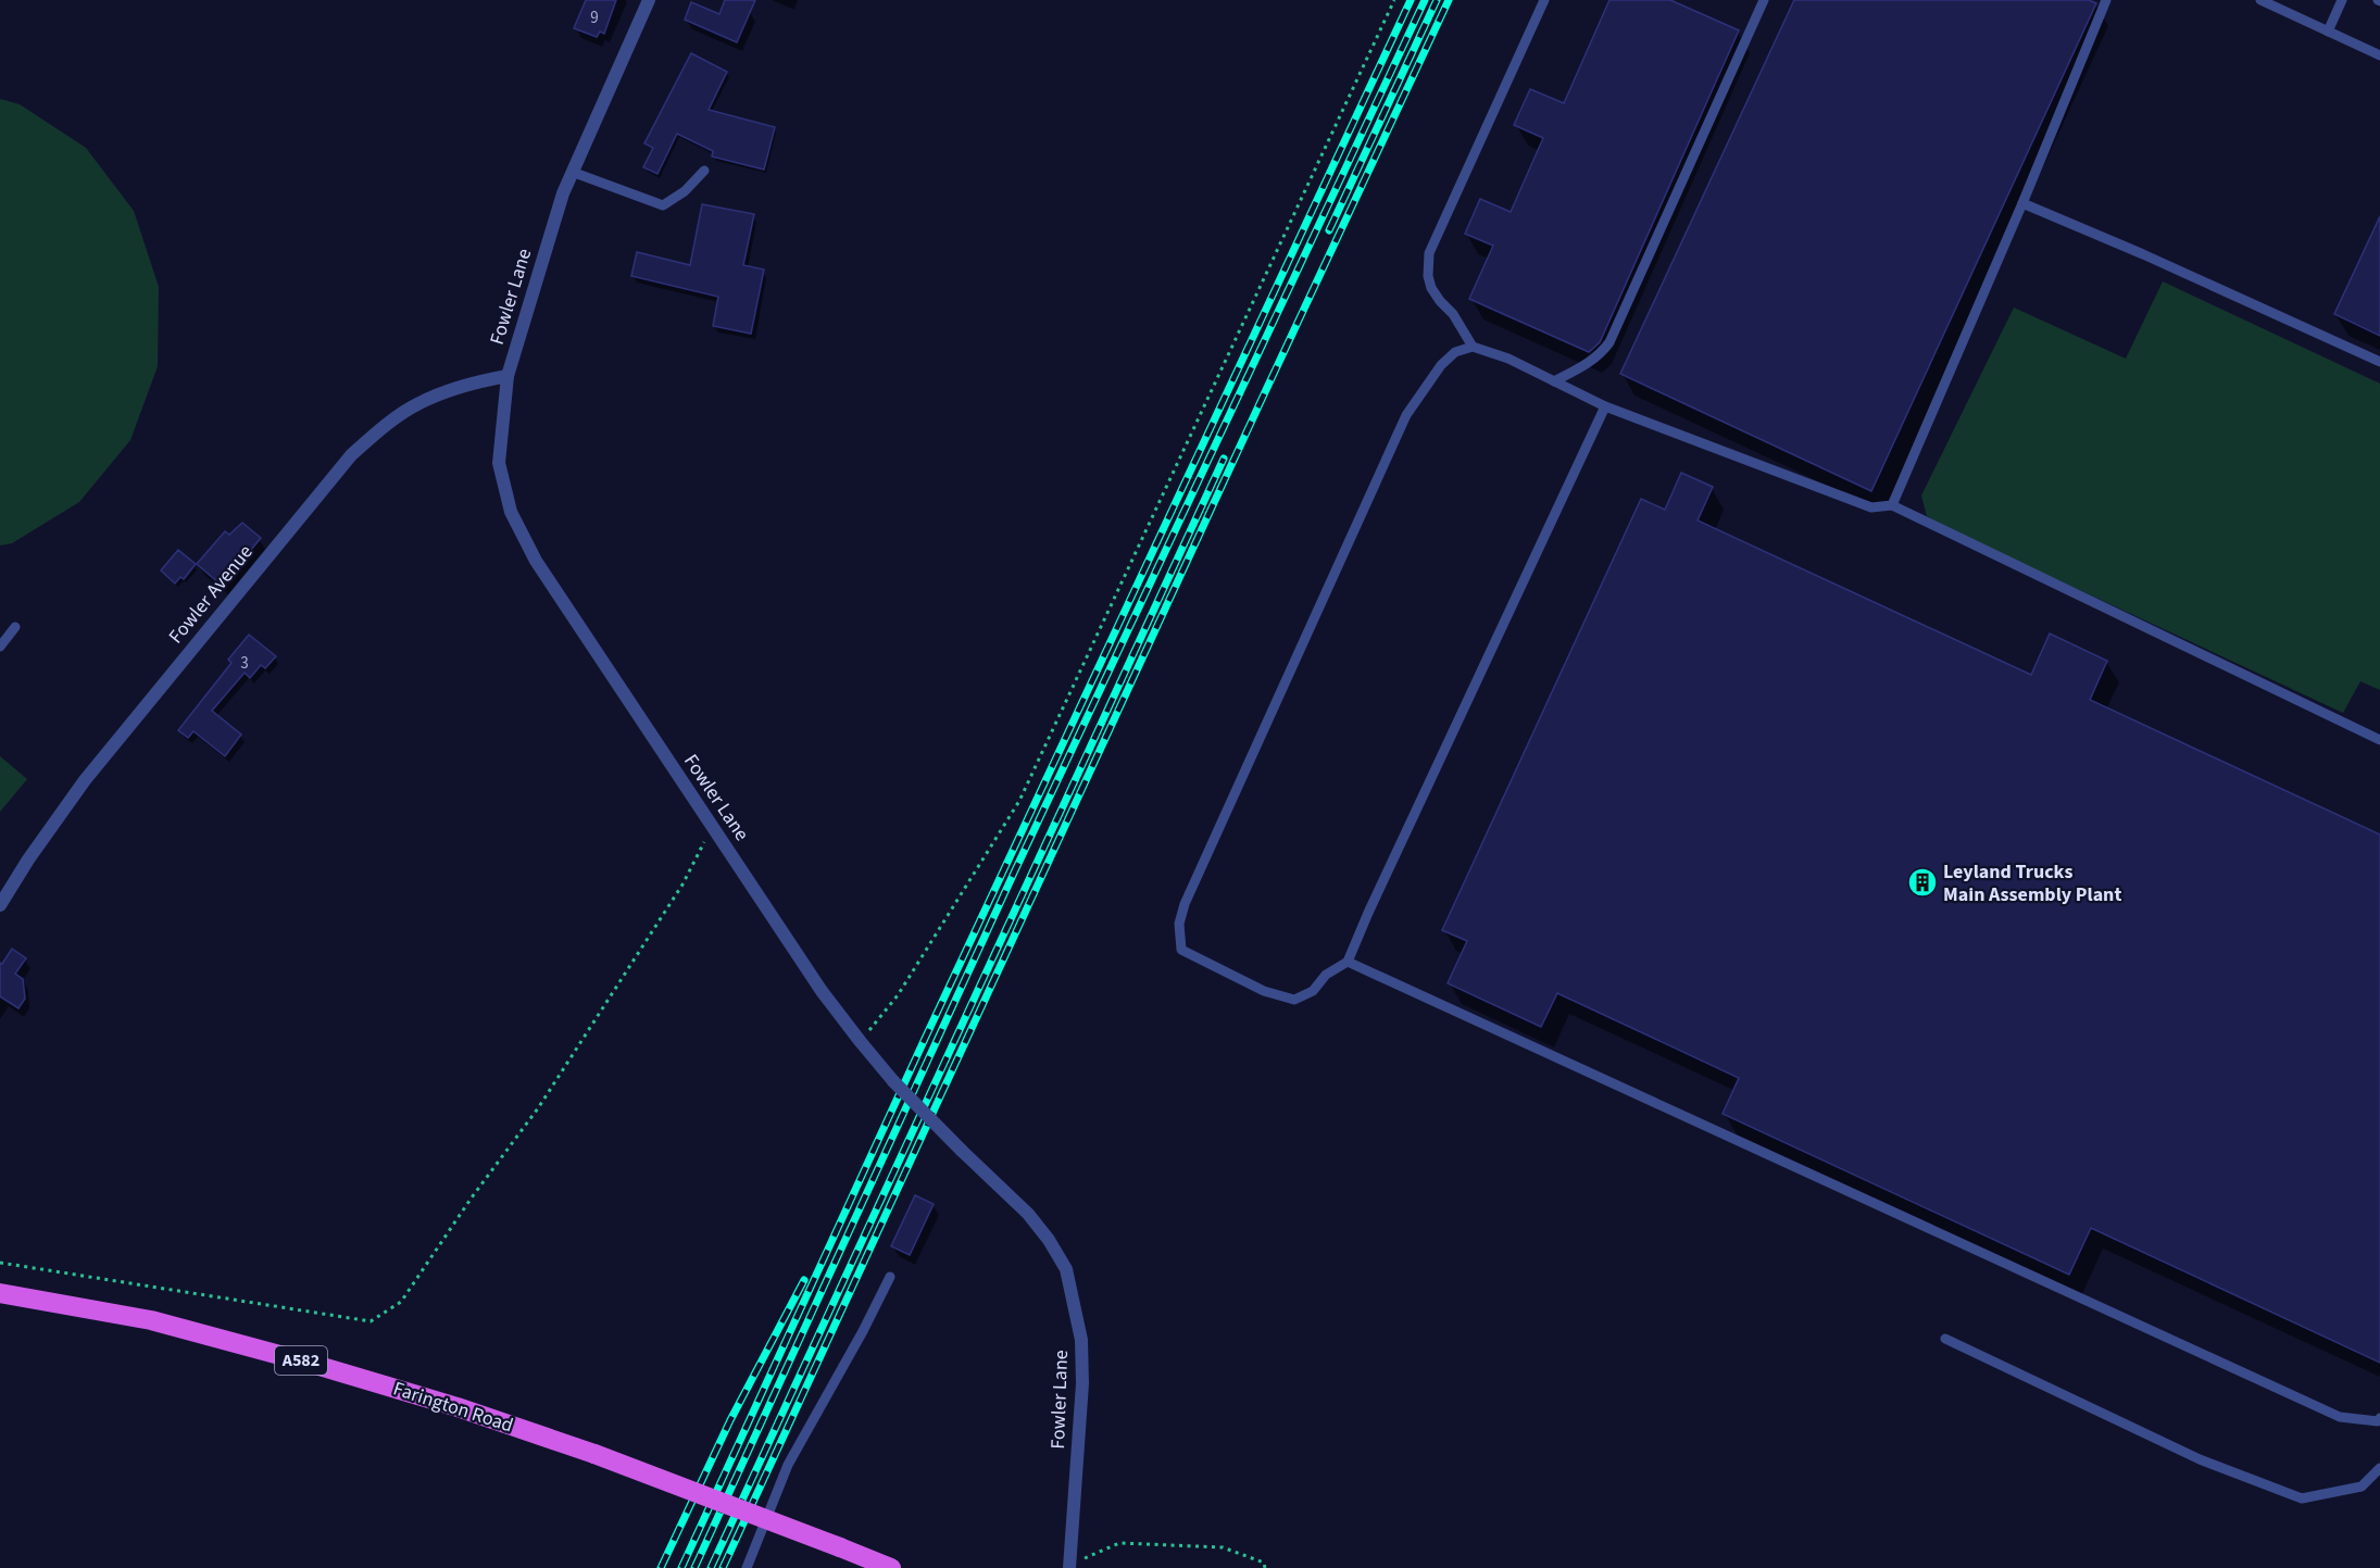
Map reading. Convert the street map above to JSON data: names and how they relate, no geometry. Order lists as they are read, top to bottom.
{
  "streets": {
    "highway": ["A582", "Farington Road"],
    "street": ["Fowler Lane", "Fowler Avenue"]
  },
  "crossings": [
    ["Fowler Lane", "Fowler Avenue"]
  ],
  "places": {
    "building": ["Leyland Trucks Main Assembly Plant"]
  },
  "house_numbers": ["9", "3"]
}
